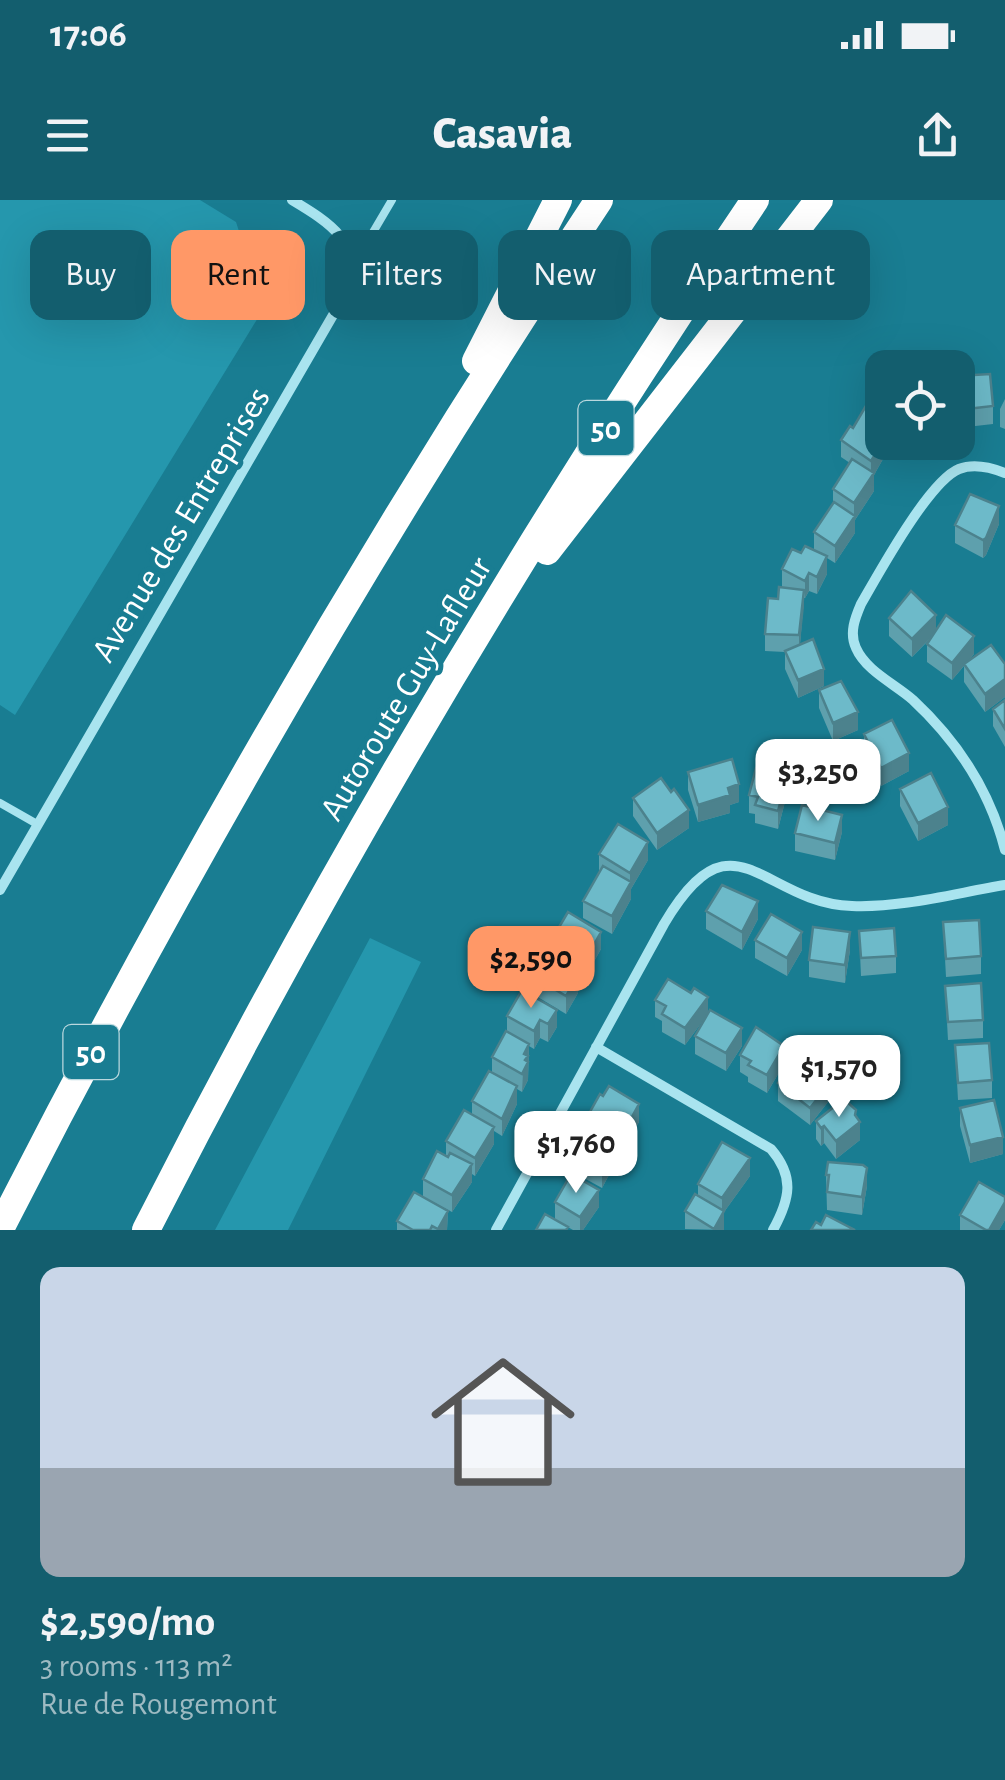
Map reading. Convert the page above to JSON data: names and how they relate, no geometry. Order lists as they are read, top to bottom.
{
  "streets": {
    "highway": ["50", "Autoroute Guy-Lafleur"],
    "street": ["Avenue des Entreprises"]
  },
  "page": {
    "status": "17:06",
    "header": "Casavia",
    "chip": [
      "Buy",
      "Rent",
      "Filters",
      "New",
      "Apartment"
    ],
    "price": [
      "$3,250",
      "$2,590",
      "$1,570",
      "$1,760"
    ],
    "list": [
      {
        "name": "$2,590/mo",
        "note": "3 rooms · 113 m² · Rue de Rougemont"
      }
    ]
  }
}
